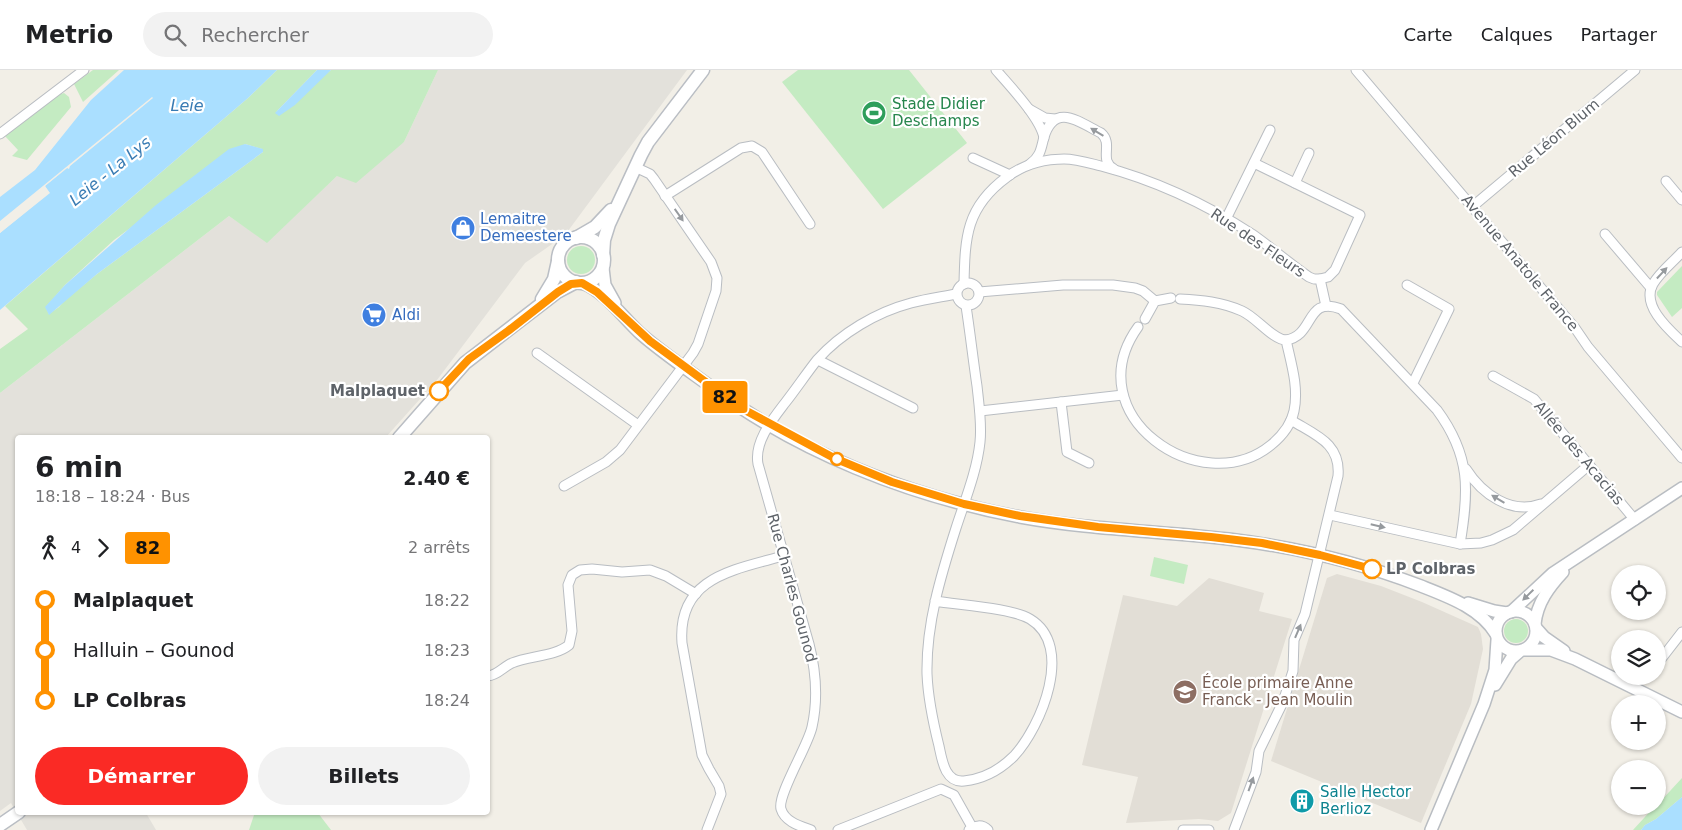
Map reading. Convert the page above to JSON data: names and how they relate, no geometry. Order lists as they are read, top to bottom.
{
  "streets": {
    "street": [
      "Rue Léon Blum",
      "Rue des Fleurs",
      "Avenue Anatole France",
      "Allée des Acacias",
      "Rue Charles Gounod"
    ]
  },
  "crossings": [
    ["Rue Léon Blum", "Avenue Anatole France"],
    ["Rue des Fleurs", "Rue Charles Gounod"]
  ],
  "water": ["Leie", "Leie - La Lys"],
  "places": {
    "sports": ["Stade Didier Deschamps"],
    "shop": ["Lemaitre Demeestere"],
    "supermarket": ["Aldi"],
    "other": ["Malplaquet", "LP Colbras"],
    "school or university": ["École primaire Anne Franck - Jean Moulin"],
    "building": ["Salle Hector Berlioz"]
  },
  "lines": ["bus line 82"],
  "page": {
    "header": "Metrio",
    "search": "Rechercher",
    "nav": ["Carte", "Calques", "Partager"],
    "on_map": "82",
    "heading": ["6 min", "18:18 – 18:24 · Bus", "2.40 €"],
    "legs": ["4", "82", "2 arrêts"],
    "map_buttons": ["+", "−"],
    "list": [
      {
        "name": "Malplaquet",
        "value": "18:22"
      },
      {
        "name": "Halluin – Gounod",
        "value": "18:23"
      },
      {
        "name": "LP Colbras",
        "value": "18:24"
      }
    ],
    "buttons": ["Démarrer", "Billets"]
  }
}
